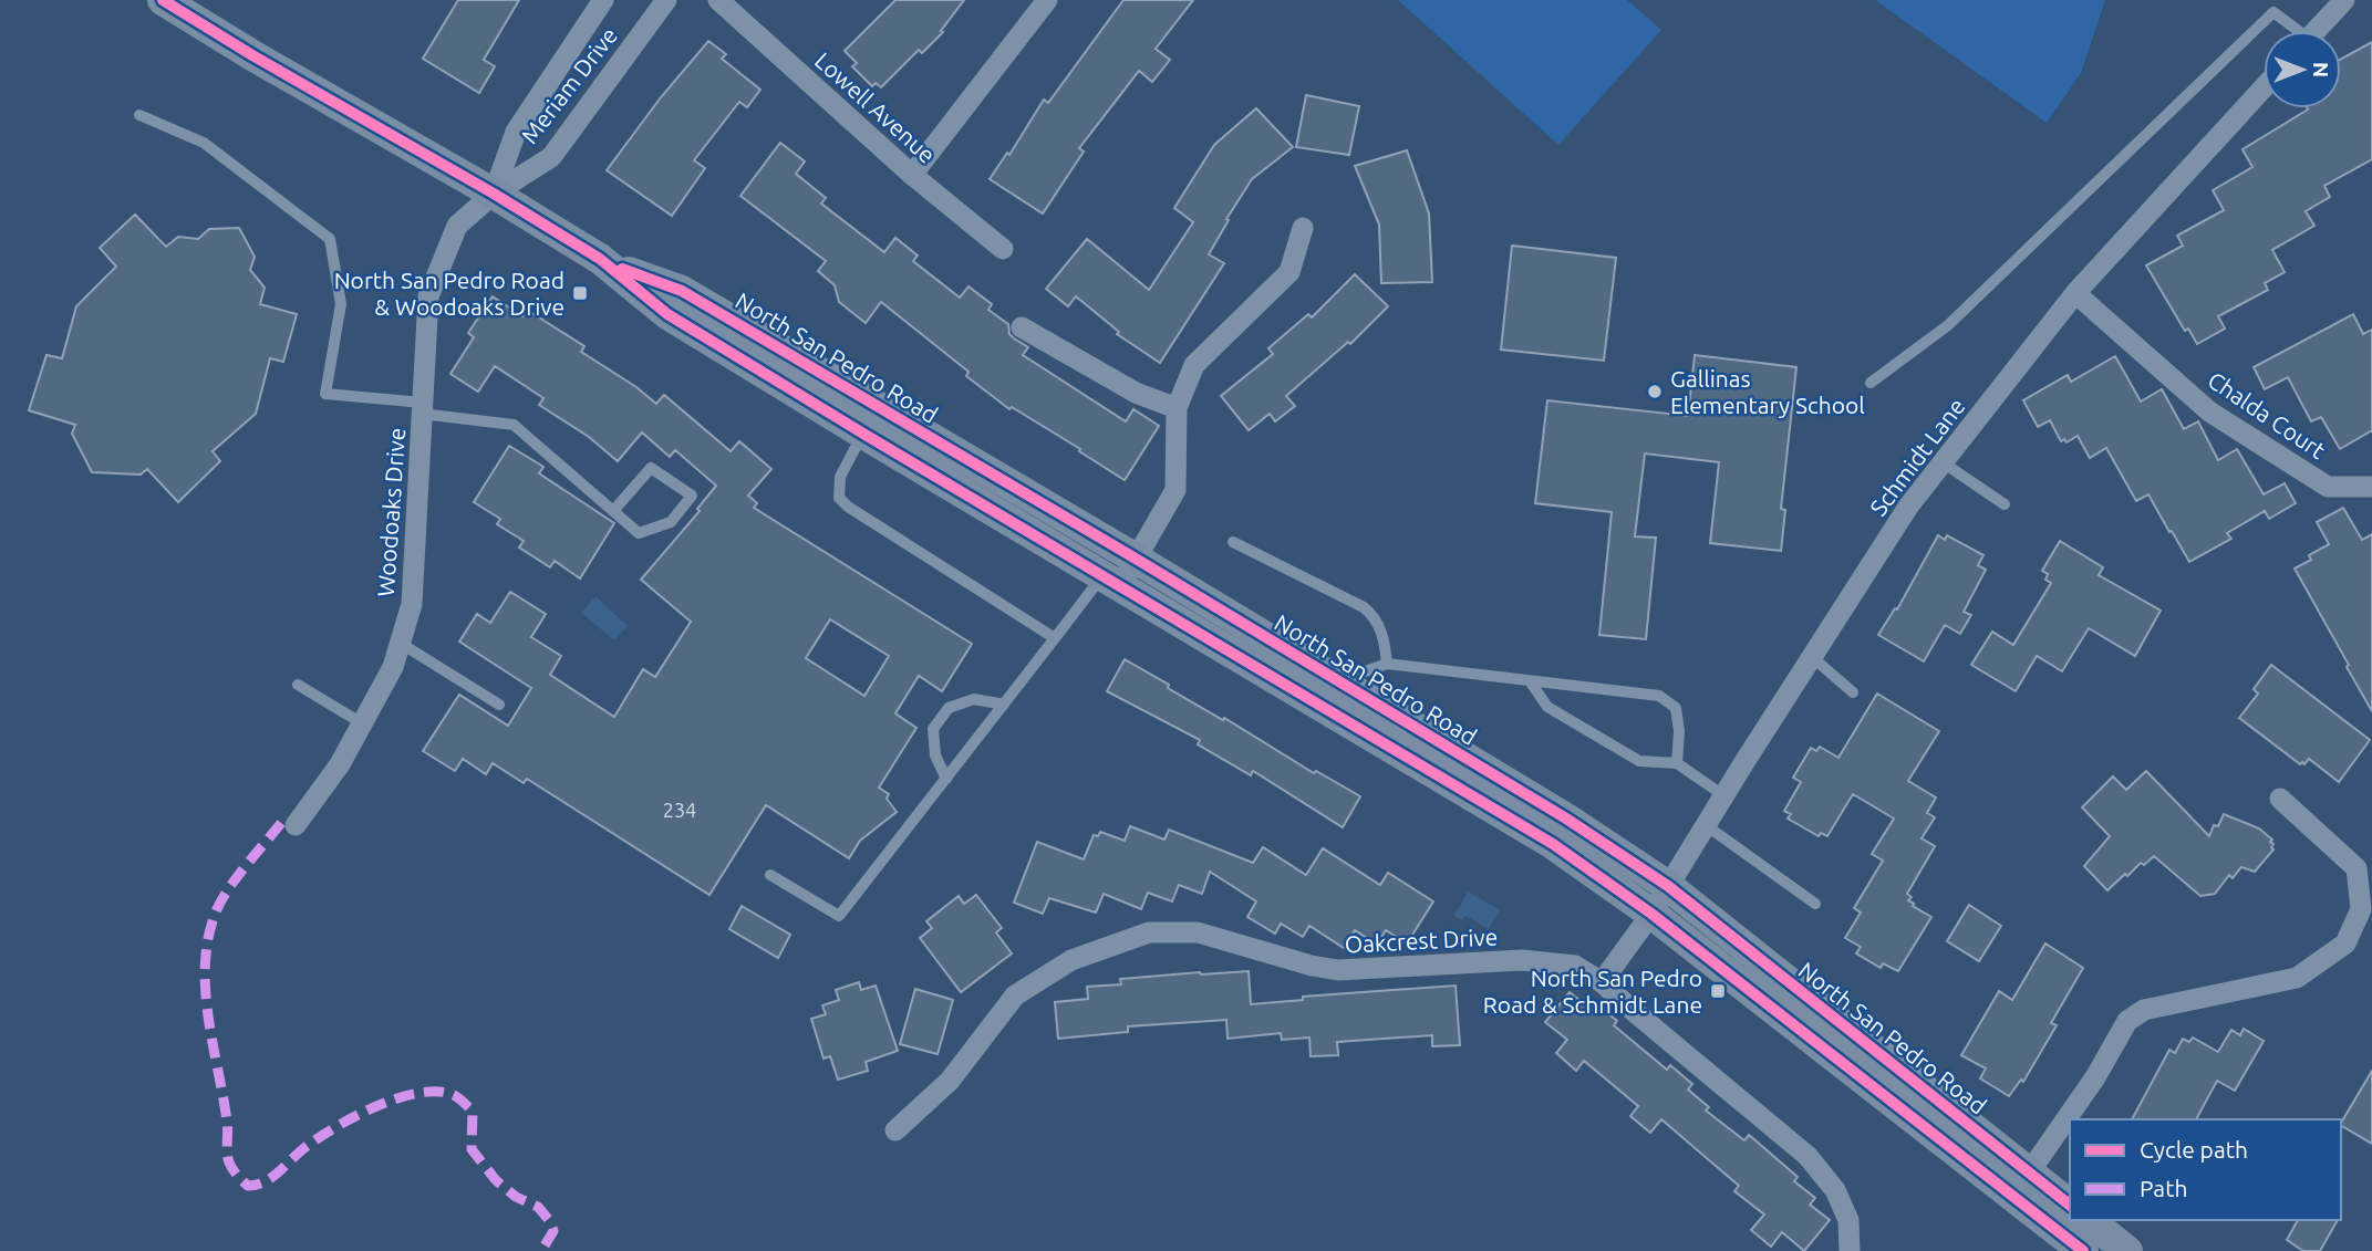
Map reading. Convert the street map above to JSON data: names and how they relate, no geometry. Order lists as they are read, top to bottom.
{
  "streets": {
    "main road": ["North San Pedro Road"],
    "street": [
      "Meriam Drive",
      "Lowell Avenue",
      "Chalda Court",
      "Schmidt Lane",
      "Woodoaks Drive",
      "Oakcrest Drive"
    ]
  },
  "crossings": [
    ["Meriam Drive", "North San Pedro Road"],
    ["Meriam Drive", "Woodoaks Drive"],
    ["North San Pedro Road", "Schmidt Lane"],
    ["North San Pedro Road", "Woodoaks Drive"],
    ["Chalda Court", "Schmidt Lane"],
    ["Schmidt Lane", "Oakcrest Drive"]
  ],
  "places": {
    "transit": ["North San Pedro Road & Woodoaks Drive", "North San Pedro Road & Schmidt Lane"],
    "other": ["Gallinas Elementary School"]
  },
  "house_numbers": ["234"],
  "legend": ["Cycle path", "Path"],
  "north": "right"
}
